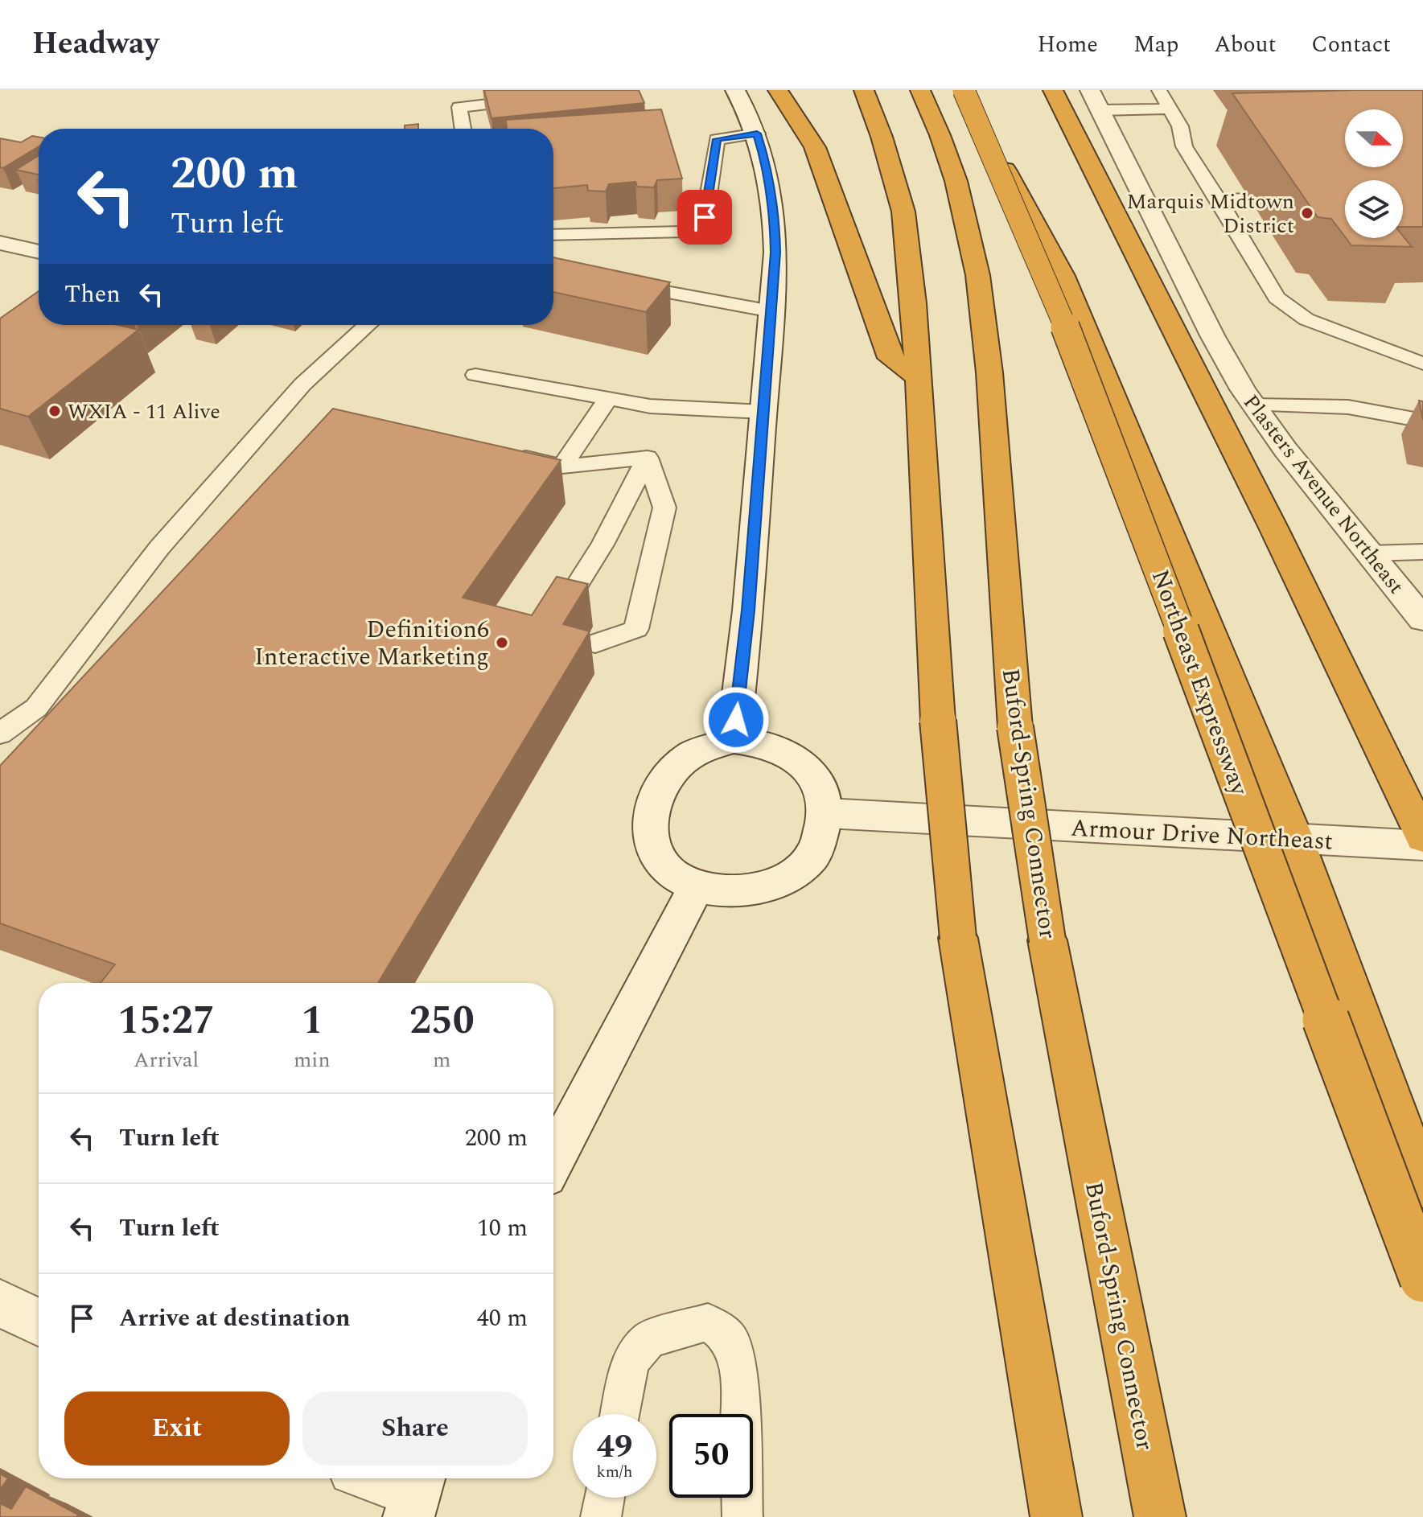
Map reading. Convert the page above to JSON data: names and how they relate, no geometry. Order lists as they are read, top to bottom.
{
  "streets": {
    "highway": ["Northeast Expressway", "Buford-Spring Connector"],
    "main road": ["Plasters Avenue Northeast", "Armour Drive Northeast"]
  },
  "places": ["Marquis Midtown District", "WXIA - 11 Alive", "Definition6 Interactive Marketing"],
  "north": "right",
  "page": {
    "header": "Headway",
    "nav": [
      "Home",
      "Map",
      "About",
      "Contact"
    ],
    "turn": ["200 m", "Turn left"],
    "then": "Then",
    "eta": [
      "15:27",
      "Arrival",
      "1",
      "min",
      "250",
      "m"
    ],
    "list": [
      {
        "name": "Turn left",
        "value": "200 m"
      },
      {
        "name": "Turn left",
        "value": "10 m"
      },
      {
        "name": "Arrive at destination",
        "value": "40 m"
      }
    ],
    "buttons": ["Exit", "Share"],
    "speed": "49 km/h",
    "limit": "50"
  }
}
